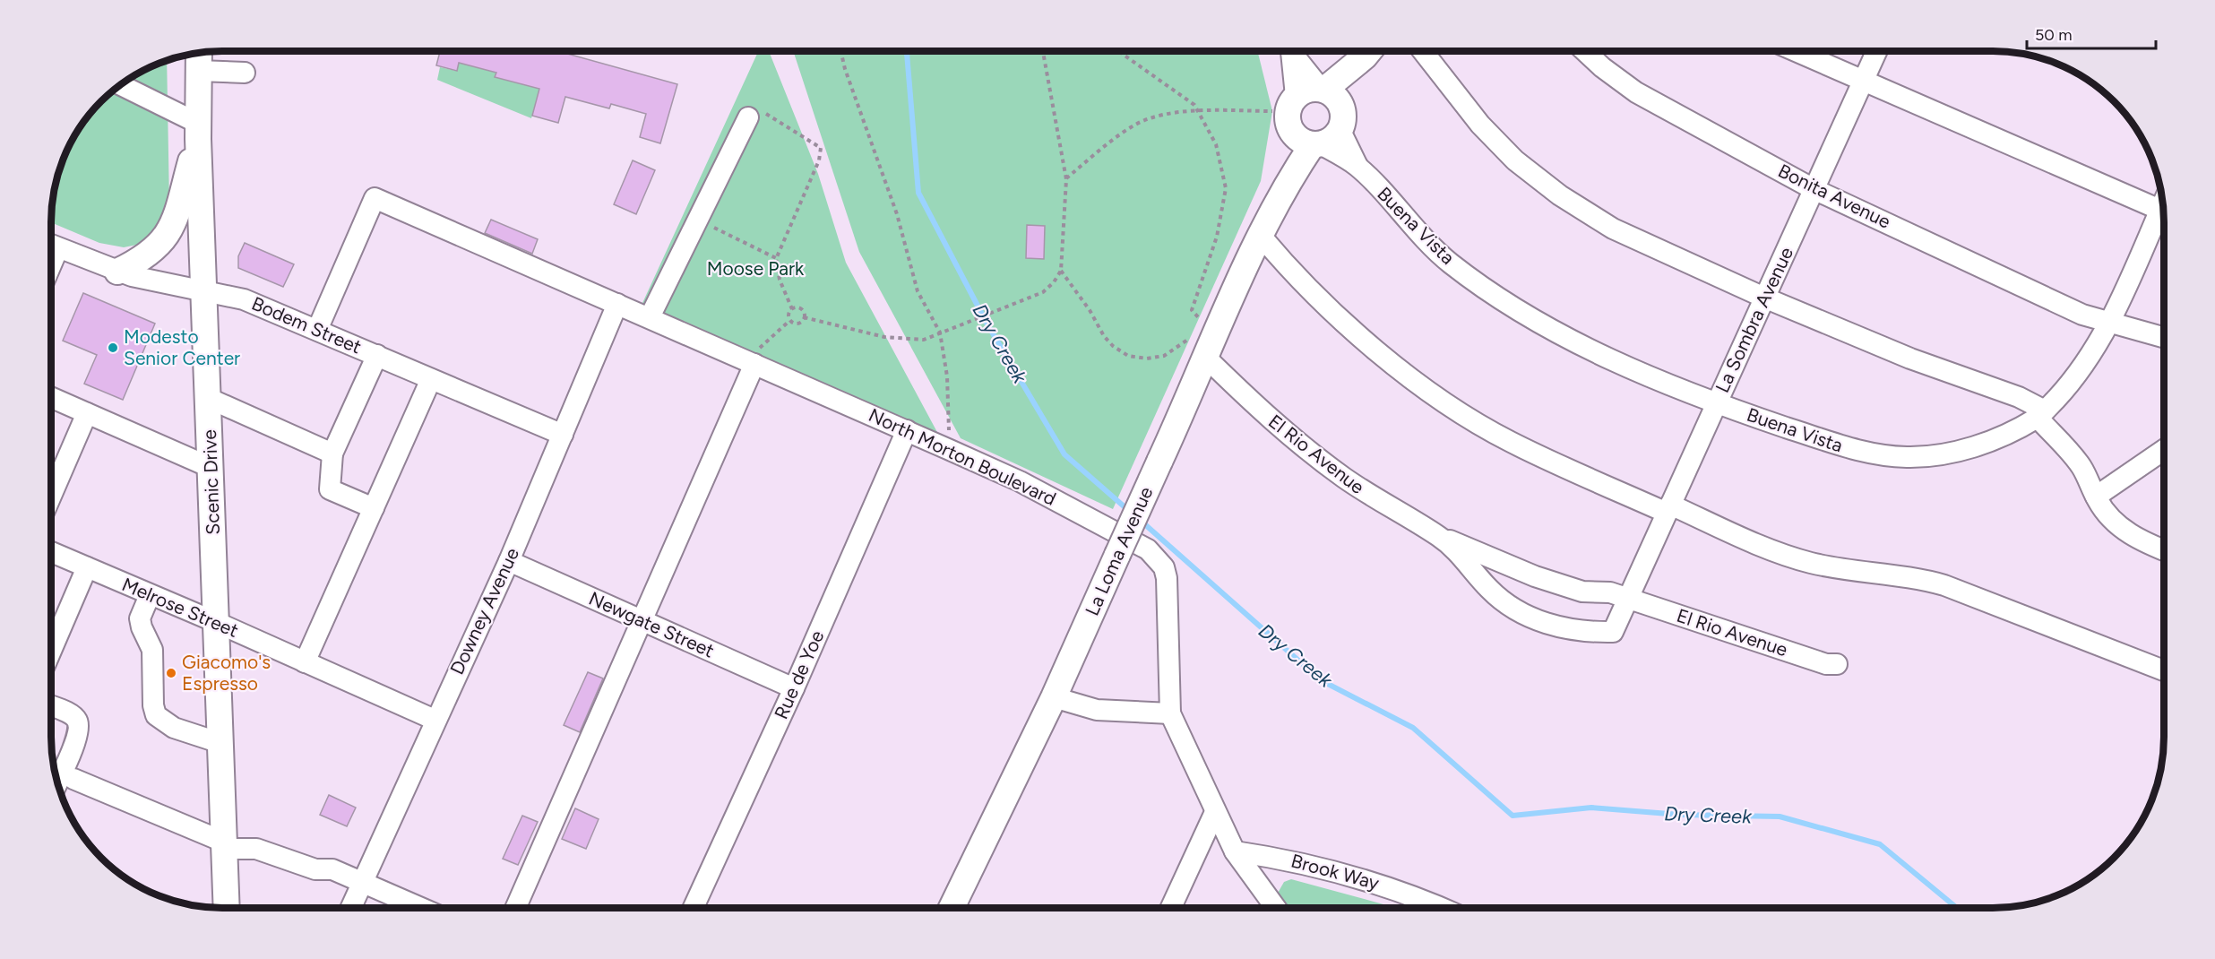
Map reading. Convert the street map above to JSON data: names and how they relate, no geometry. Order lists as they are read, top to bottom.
{
  "streets": {
    "main road": ["Scenic Drive", "La Loma Avenue"],
    "street": [
      "Bonita Avenue",
      "Buena Vista",
      "La Sombra Avenue",
      "Bodem Street",
      "El Rio Avenue",
      "North Morton Boulevard",
      "Melrose Street",
      "Downey Avenue",
      "Newgate Street",
      "Rue de Yoe",
      "Brook Way"
    ]
  },
  "crossings": [
    ["Bonita Avenue", "Buena Vista"],
    ["Bonita Avenue", "La Sombra Avenue"],
    ["Buena Vista", "La Sombra Avenue"],
    ["Buena Vista", "La Loma Avenue"],
    ["La Sombra Avenue", "El Rio Avenue"],
    ["Bodem Street", "North Morton Boulevard"],
    ["Bodem Street", "Scenic Drive"],
    ["Bodem Street", "Downey Avenue"],
    ["El Rio Avenue", "La Loma Avenue"],
    ["North Morton Boulevard", "Downey Avenue"],
    ["North Morton Boulevard", "Rue de Yoe"],
    ["North Morton Boulevard", "Brook Way"],
    ["Scenic Drive", "Melrose Street"],
    ["Melrose Street", "Downey Avenue"],
    ["Downey Avenue", "Newgate Street"],
    ["Newgate Street", "Rue de Yoe"]
  ],
  "water": ["Dry Creek"],
  "parks": ["Moose Park"],
  "places": ["Modesto Senior Center", "Giacomo's Espresso"],
  "scale_bar": "50 m"
}
